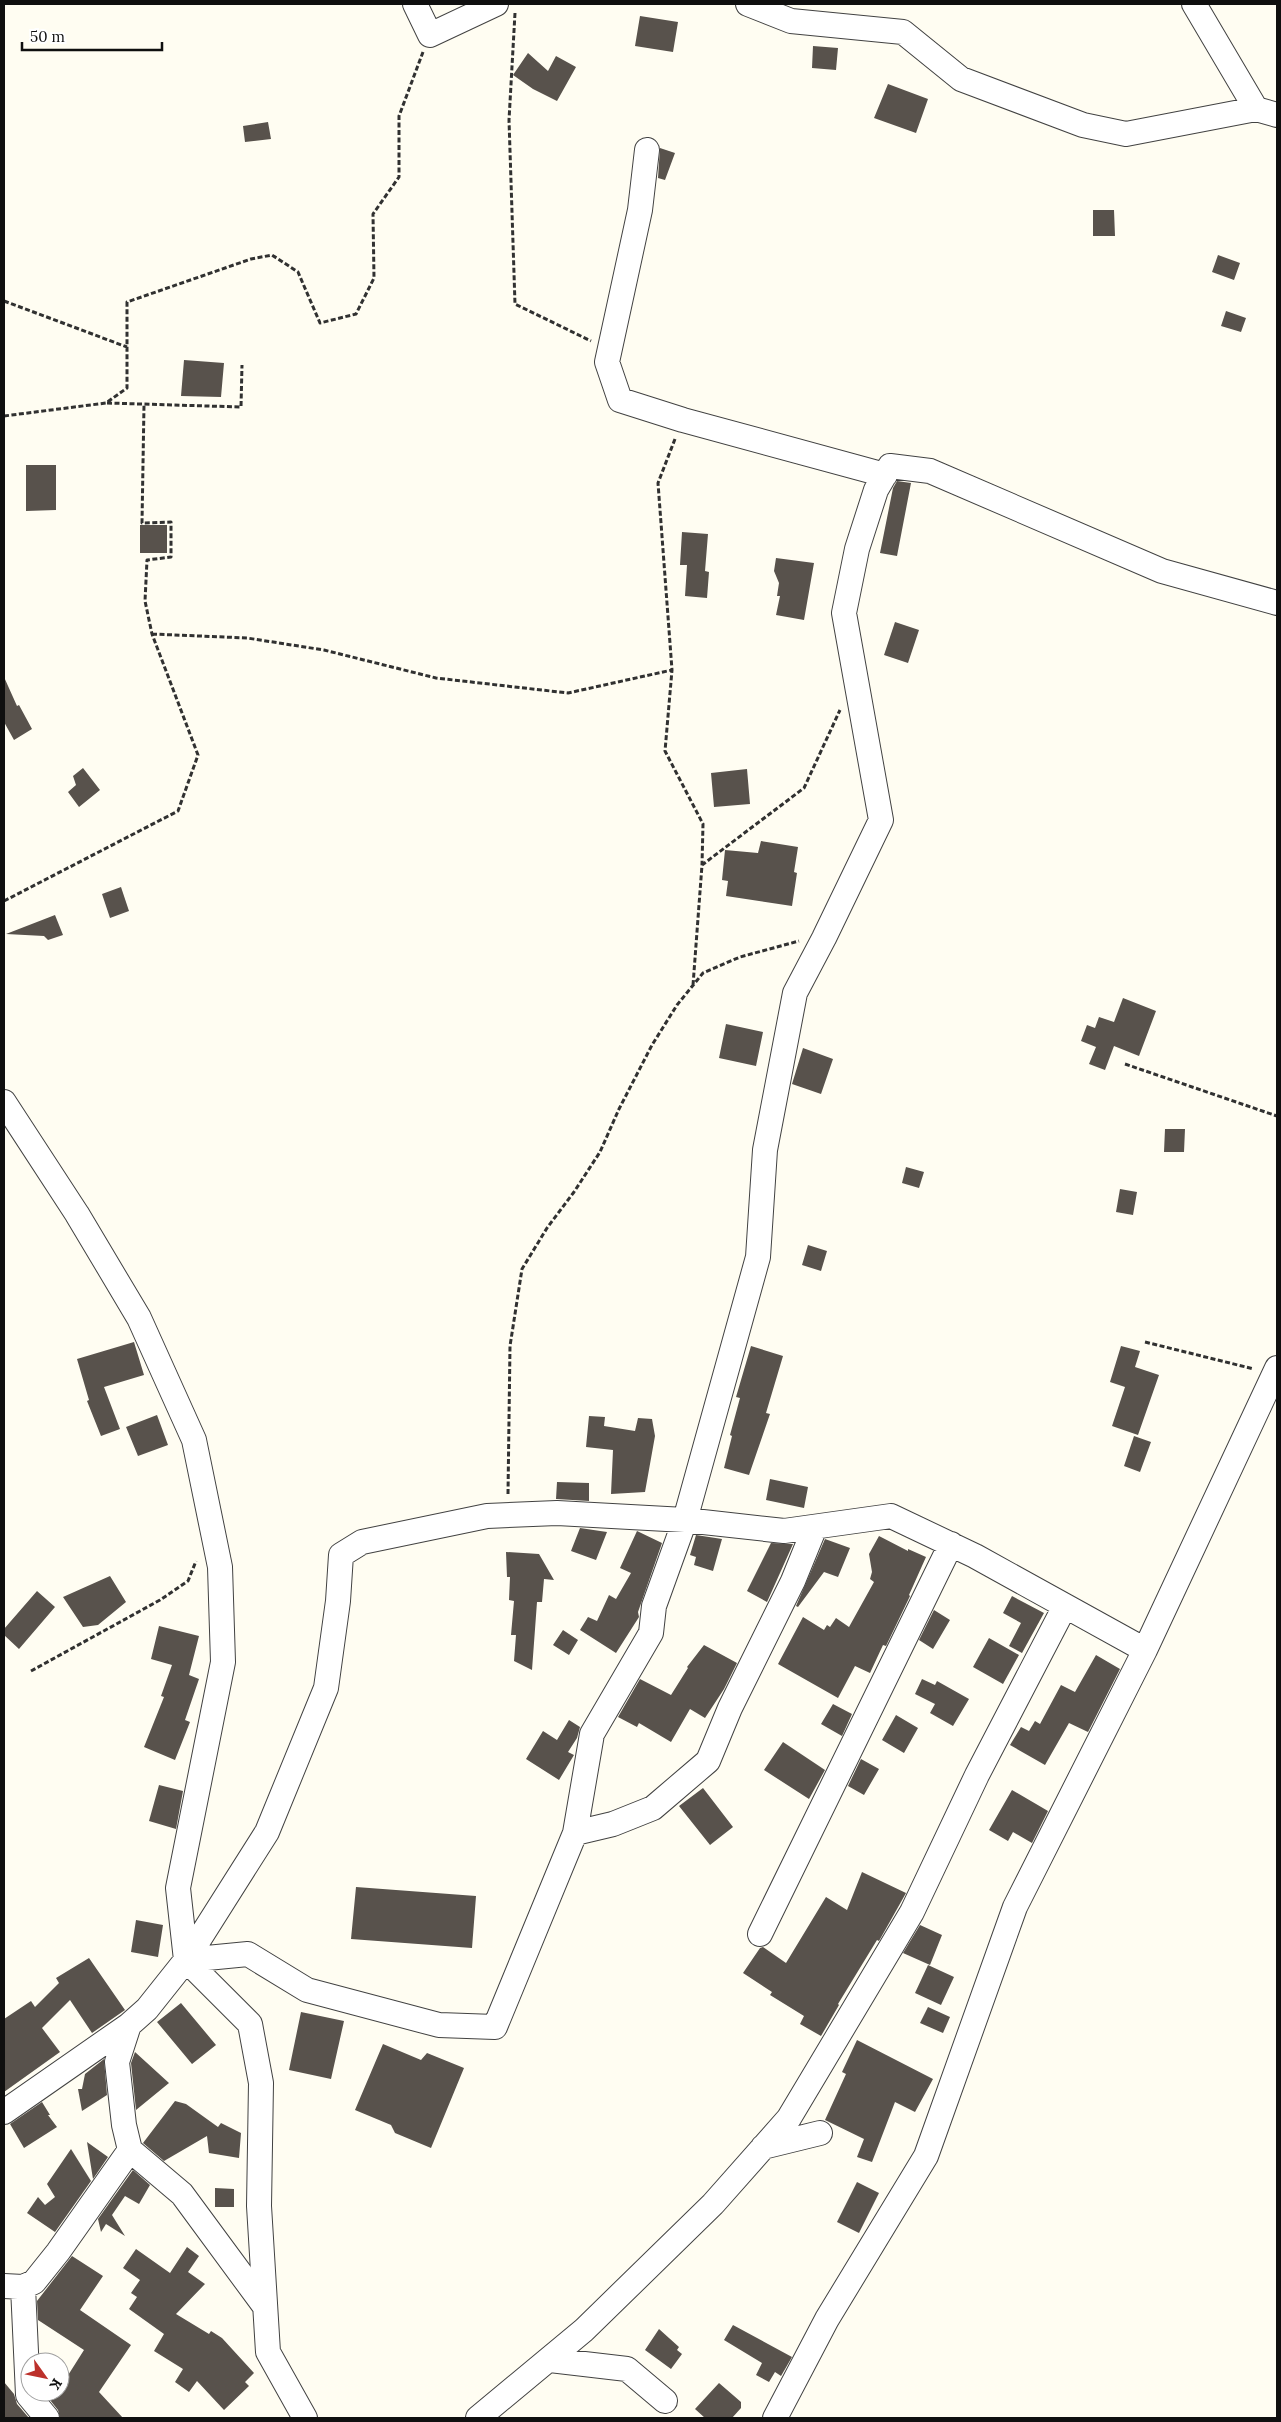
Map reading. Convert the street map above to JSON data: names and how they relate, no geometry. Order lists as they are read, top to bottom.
{
  "scale_bar": "50 m",
  "north": "bottom right"
}
